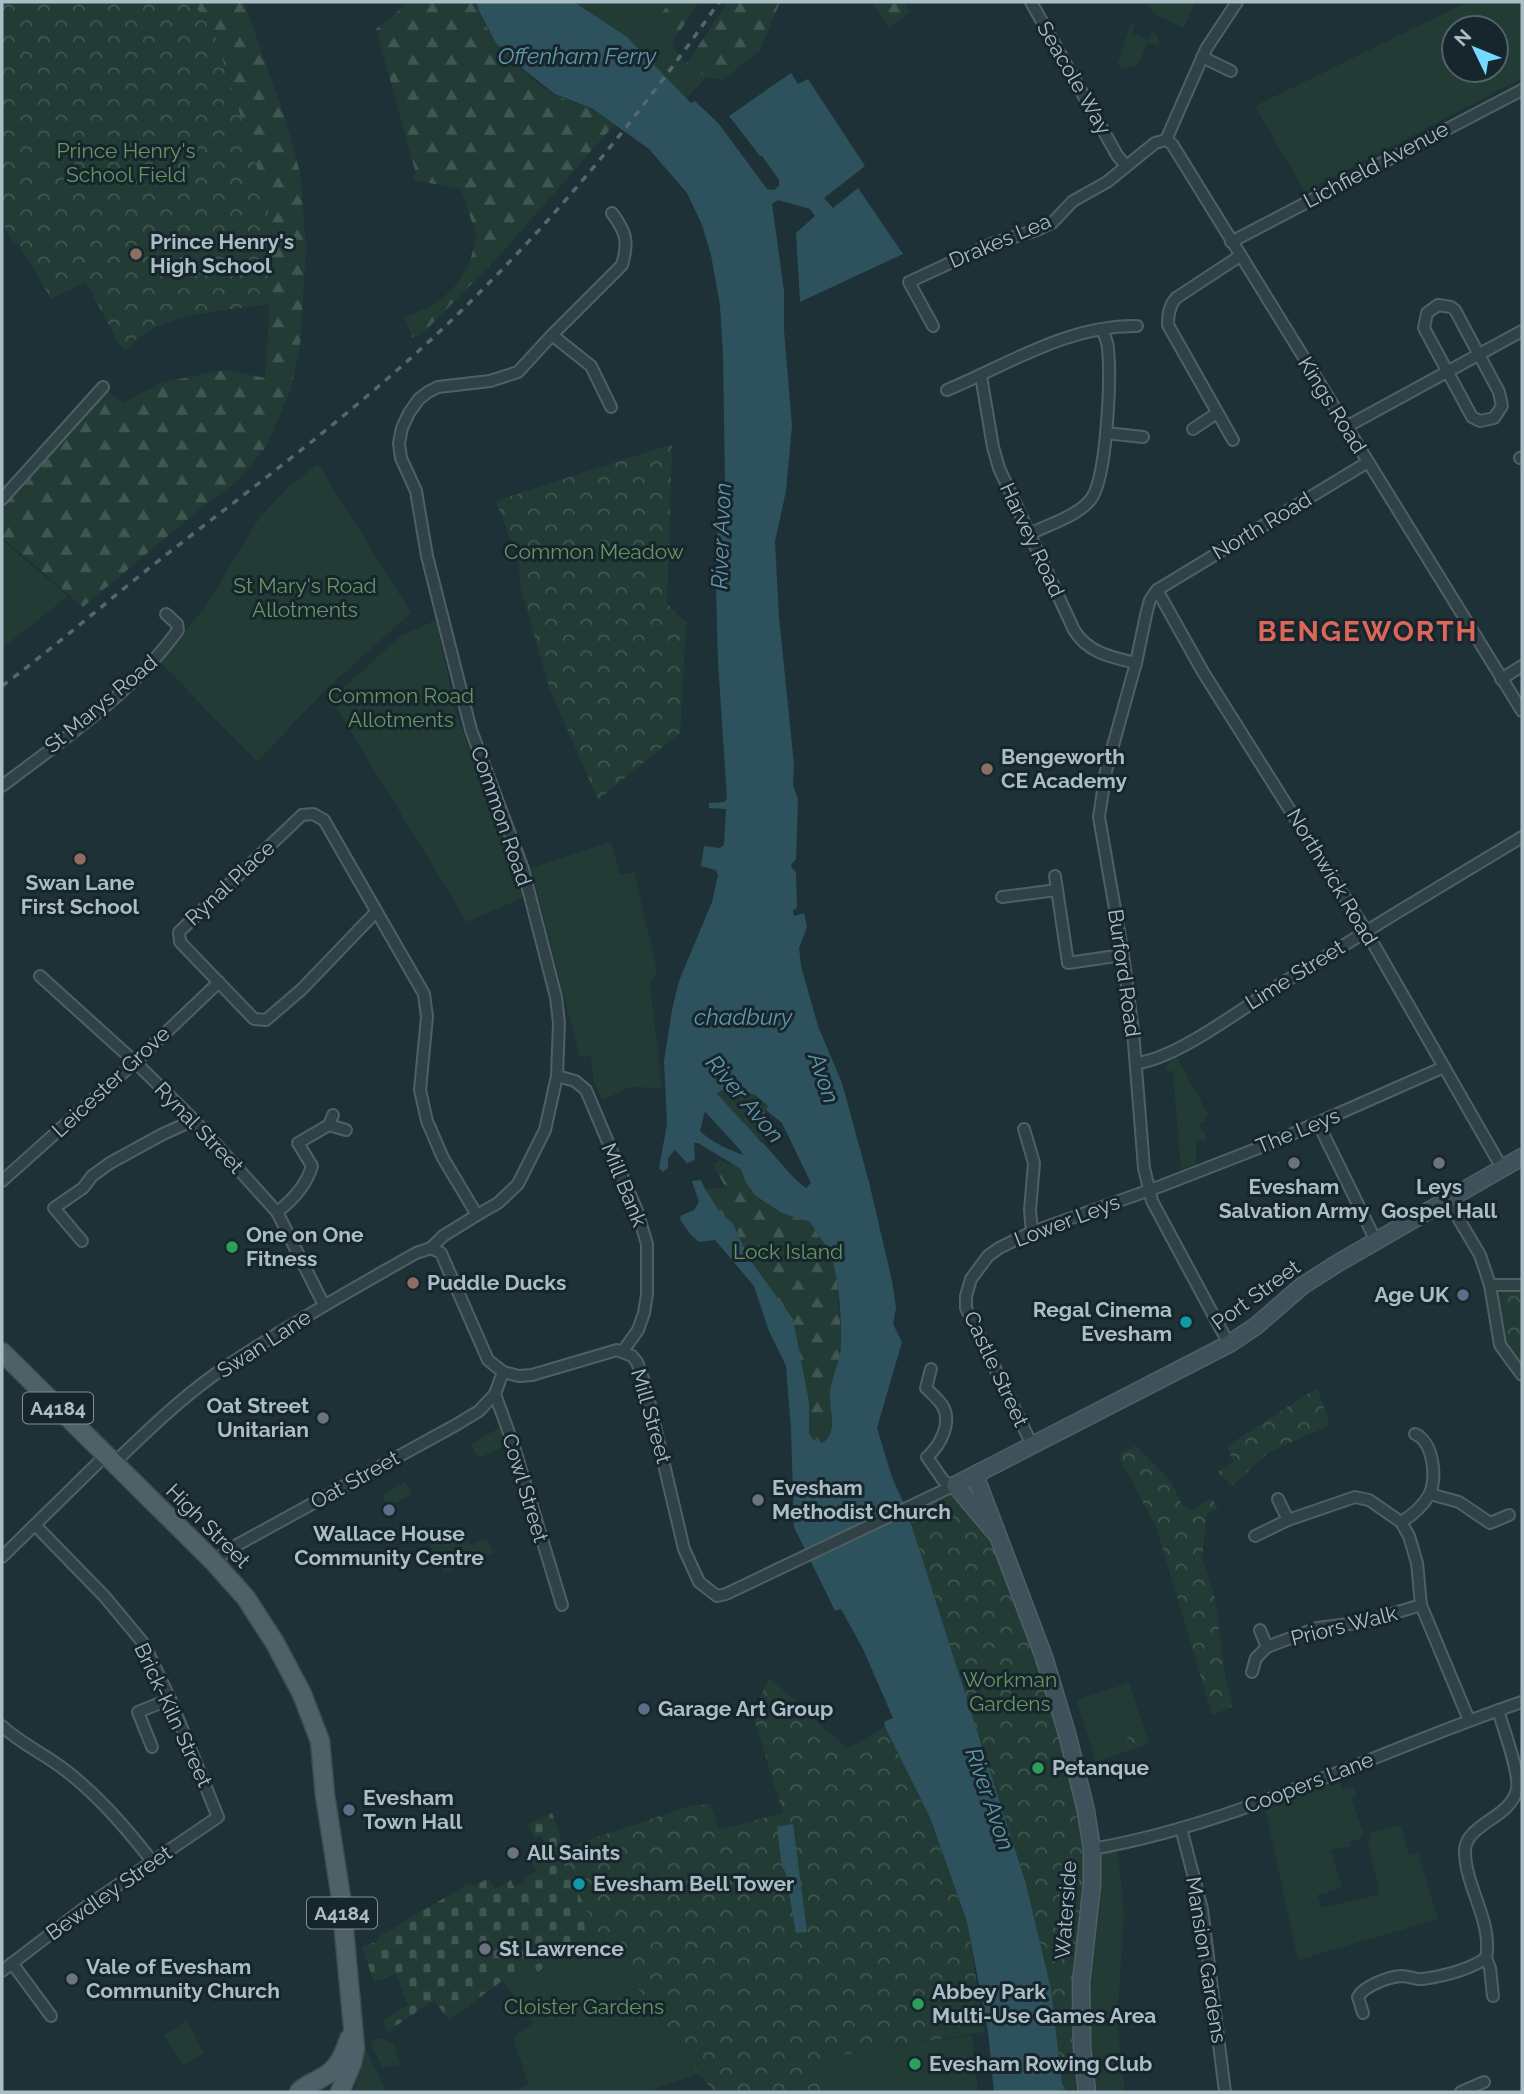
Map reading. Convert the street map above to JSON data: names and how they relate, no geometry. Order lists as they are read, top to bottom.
{
  "streets": {
    "main road": [
      "Port Street",
      "A4184",
      "High Street",
      "Waterside"
    ],
    "street": [
      "Seacole Way",
      "Lichfield Avenue",
      "Drakes Lea",
      "Kings Road",
      "North Road",
      "Harvey Road",
      "St Marys Road",
      "Common Road",
      "Northwick Road",
      "Rynal Place",
      "Burford Road",
      "Lime Street",
      "Leicester Grove",
      "Rynal Street",
      "The Leys",
      "Mill Bank",
      "Lower Leys",
      "Swan Lane",
      "Castle Street",
      "Mill Street",
      "Oat Street",
      "Cowl Street",
      "Priors Walk",
      "Brick-Kiln Street",
      "Coopers Lane",
      "Bewdley Street",
      "Mansion Gardens"
    ]
  },
  "crossings": [
    ["Seacole Way", "Drakes Lea"],
    ["Lichfield Avenue", "Kings Road"],
    ["Kings Road", "North Road"],
    ["North Road", "Northwick Road"],
    ["North Road", "Burford Road"],
    ["Harvey Road", "Burford Road"],
    ["Common Road", "Rynal Place"],
    ["Common Road", "Mill Bank"],
    ["Northwick Road", "Burford Road"],
    ["Northwick Road", "Lime Street"],
    ["Northwick Road", "The Leys"],
    ["Northwick Road", "Port Street"],
    ["Rynal Place", "Leicester Grove"],
    ["Burford Road", "Lime Street"],
    ["Burford Road", "The Leys"],
    ["Burford Road", "Lower Leys"],
    ["Burford Road", "Port Street"],
    ["Leicester Grove", "Rynal Street"],
    ["Rynal Street", "Swan Lane"],
    ["The Leys", "Lower Leys"],
    ["Mill Bank", "Mill Street"],
    ["Lower Leys", "Castle Street"],
    ["Port Street", "Castle Street"],
    ["Port Street", "Mill Street"],
    ["Port Street", "Waterside"],
    ["Swan Lane", "High Street"],
    ["Swan Lane", "Brick-Kiln Street"],
    ["A4184", "High Street"],
    ["Oat Street", "Cowl Street"],
    ["Oat Street", "High Street"],
    ["Brick-Kiln Street", "Bewdley Street"],
    ["Coopers Lane", "Waterside"],
    ["Coopers Lane", "Mansion Gardens"]
  ],
  "districts": ["BENGEWORTH"],
  "water": [
    "Offenham Ferry",
    "River Avon",
    "chadbury",
    "Avon"
  ],
  "parks": [
    "Prince Henry's School Field",
    "Common Meadow",
    "St Mary's Road Allotments",
    "Common Road Allotments",
    "Lock Island",
    "Workman Gardens",
    "Cloister Gardens"
  ],
  "places": [
    "Prince Henry's High School",
    "Bengeworth CE Academy",
    "Swan Lane First School",
    "Evesham Salvation Army",
    "Leys Gospel Hall",
    "One on One Fitness",
    "Puddle Ducks",
    "Age UK",
    "Regal Cinema Evesham",
    "Oat Street Unitarian",
    "Evesham Methodist Church",
    "Wallace House Community Centre",
    "Garage Art Group",
    "Petanque",
    "Evesham Town Hall",
    "All Saints",
    "Evesham Bell Tower",
    "St Lawrence",
    "Vale of Evesham Community Church",
    "Abbey Park Multi-Use Games Area",
    "Evesham Rowing Club"
  ],
  "north": "top left"
}
